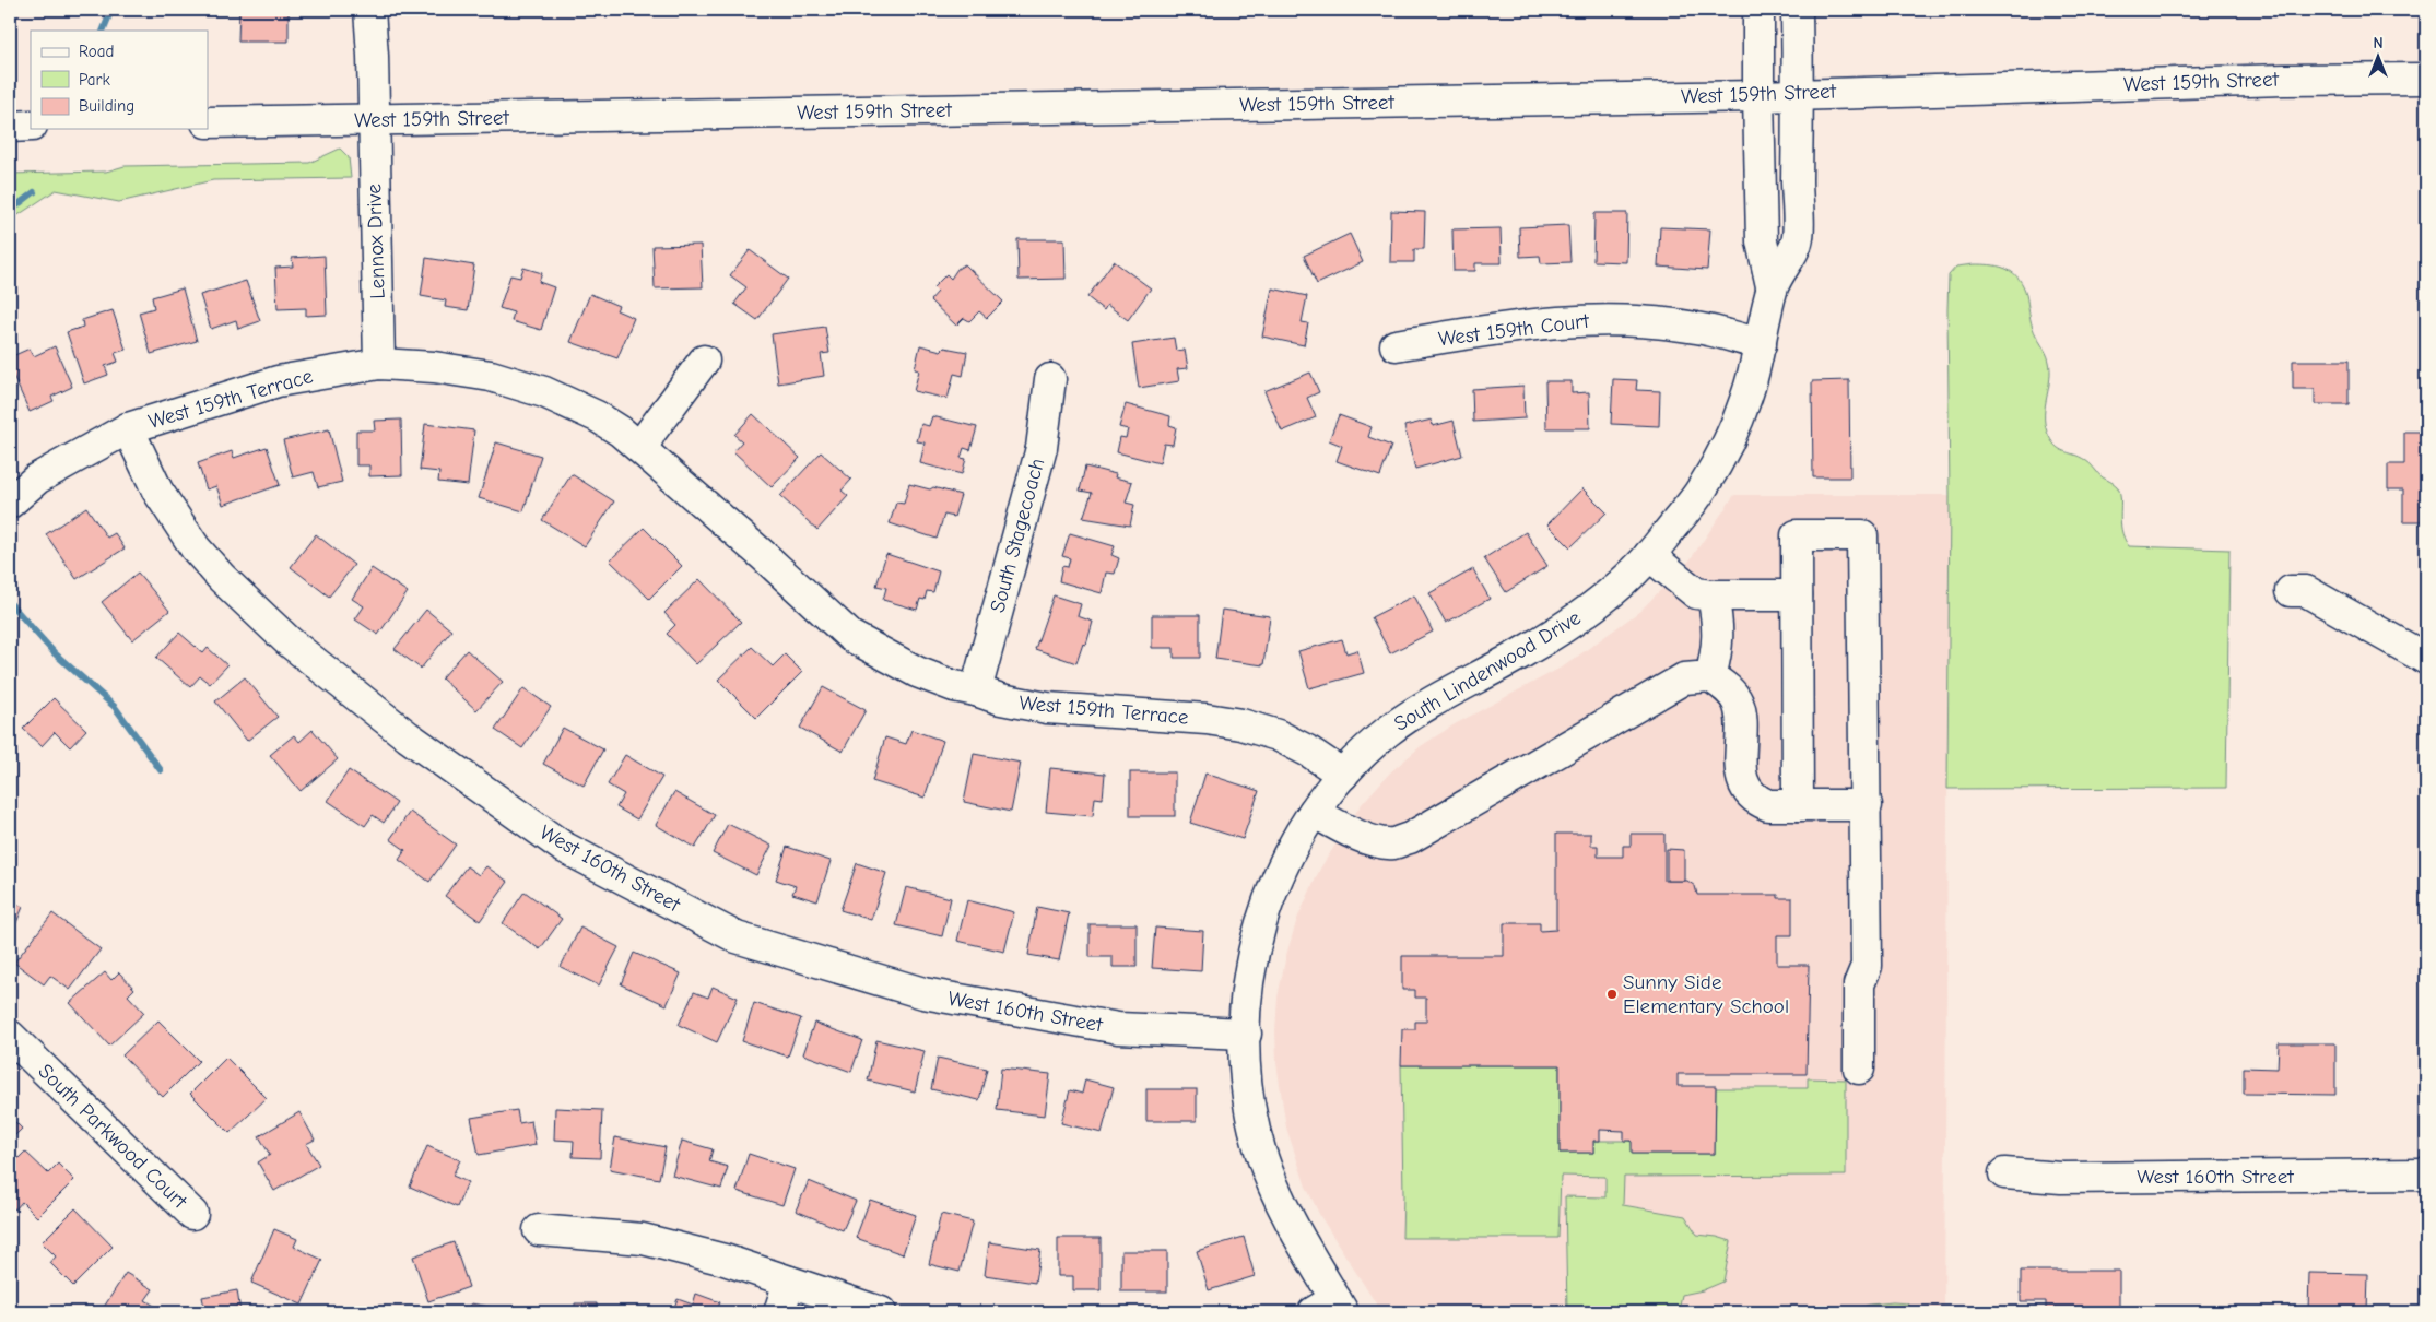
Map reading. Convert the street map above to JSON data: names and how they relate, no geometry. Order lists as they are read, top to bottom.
{
  "streets": {
    "street": [
      "West 159th Street",
      "Lennox Drive",
      "West 159th Court",
      "West 159th Terrace",
      "South Stagecoach",
      "South Lindenwood Drive",
      "West 160th Street",
      "South Parkwood Court"
    ]
  },
  "crossings": [
    ["West 159th Street", "Lennox Drive"],
    ["West 159th Street", "South Lindenwood Drive"],
    ["Lennox Drive", "West 159th Terrace"],
    ["West 159th Court", "South Lindenwood Drive"],
    ["West 159th Terrace", "South Stagecoach"],
    ["West 159th Terrace", "South Lindenwood Drive"],
    ["West 159th Terrace", "West 160th Street"],
    ["South Lindenwood Drive", "West 160th Street"]
  ],
  "places": ["Sunny Side Elementary School"],
  "legend": ["Road", "Park", "Building"],
  "north": "top"
}
